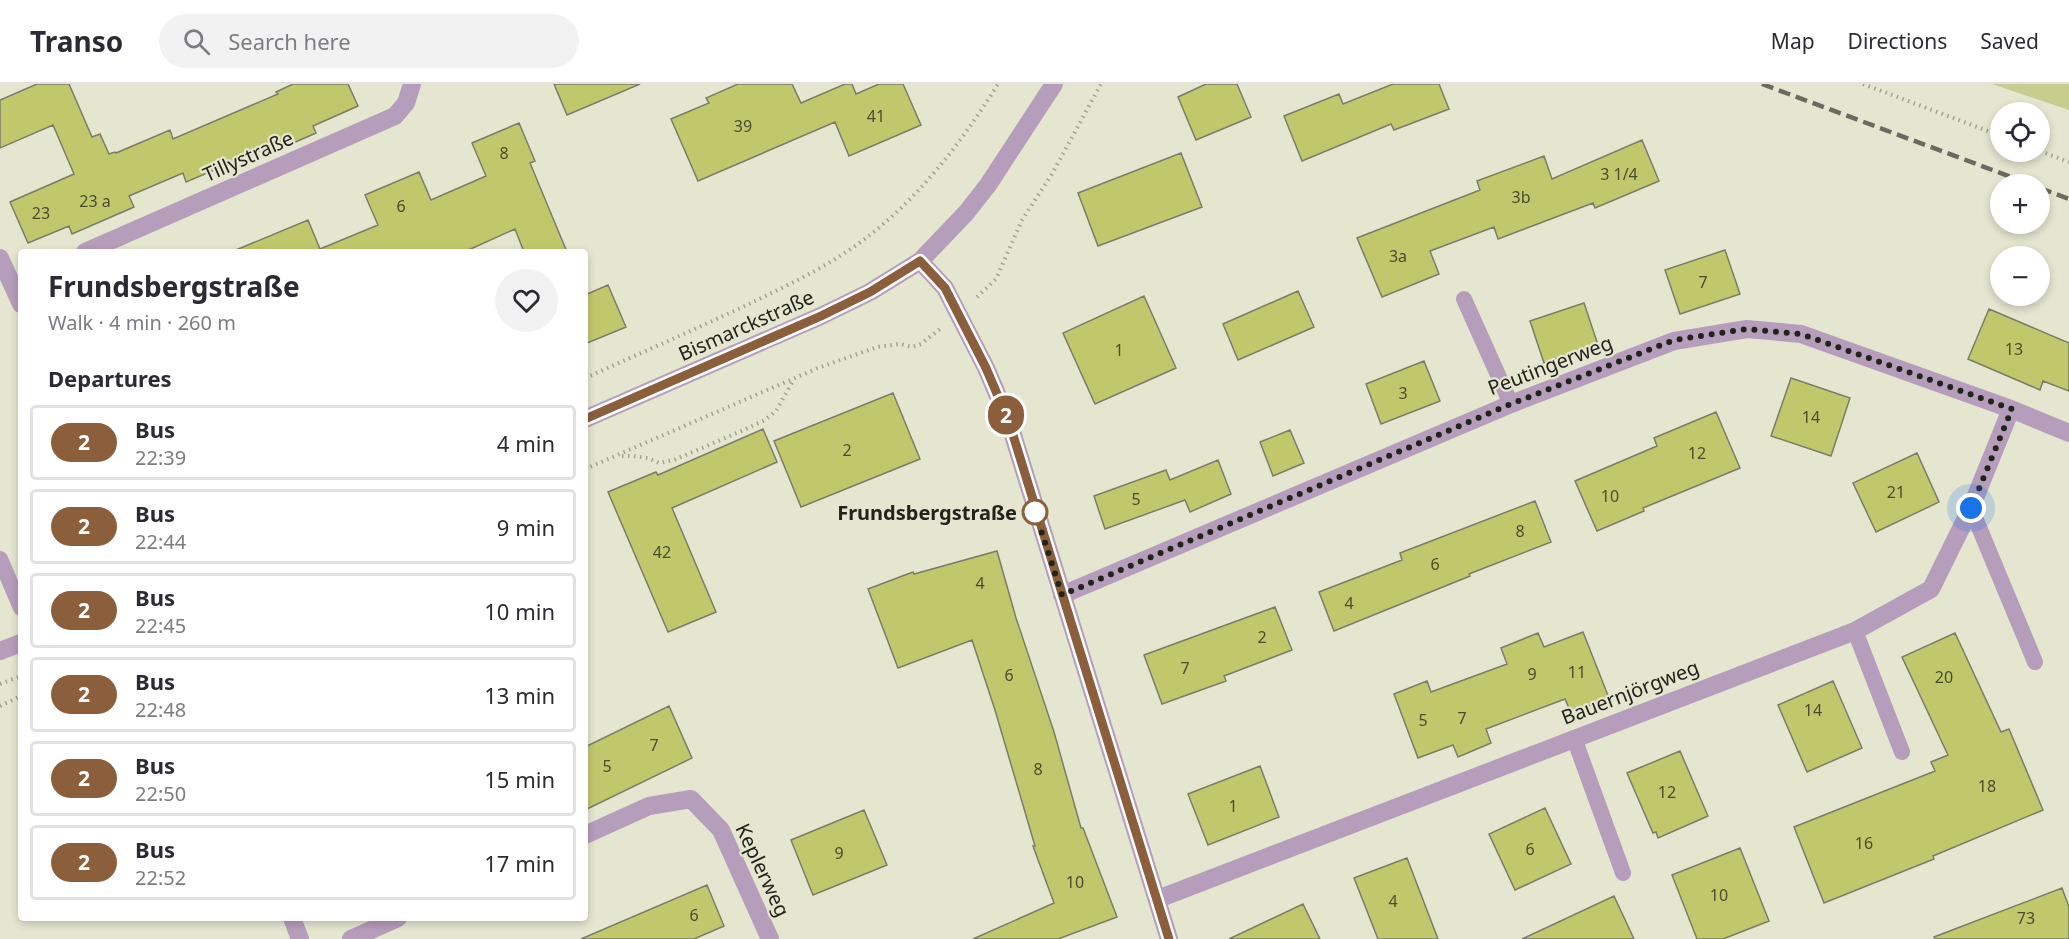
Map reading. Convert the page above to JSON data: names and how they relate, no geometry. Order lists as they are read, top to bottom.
{
  "streets": {
    "street": [
      "Tillystraße",
      "Bismarckstraße",
      "Peutingerweg",
      "Bauernjörgweg",
      "Keplerweg"
    ]
  },
  "crossings": [
    ["Peutingerweg", "Bauernjörgweg"]
  ],
  "places": ["Frundsbergstraße"],
  "lines": ["bus line 2"],
  "house_numbers": [
    "41",
    "39",
    "8",
    "3 1/4",
    "3b",
    "23 a",
    "6",
    "23",
    "3a",
    "7",
    "13",
    "1",
    "3",
    "14",
    "2",
    "12",
    "21",
    "10",
    "5",
    "8",
    "42",
    "6",
    "4",
    "4",
    "2",
    "7",
    "11",
    "9",
    "6",
    "20",
    "14",
    "7",
    "5",
    "7",
    "5",
    "8",
    "18",
    "12",
    "1",
    "16",
    "6",
    "9",
    "10",
    "10",
    "4",
    "6",
    "73"
  ],
  "page": {
    "header": "Transo",
    "search": "Search here",
    "nav": ["Map", "Directions", "Saved"],
    "on_map": "2",
    "map_buttons": ["+", "−"],
    "heading": [
      ["Frundsbergstraße", "Walk · 4 min · 260 m"],
      "Departures"
    ],
    "list": [
      {
        "mark": "2",
        "name": "Bus",
        "note": "22:39",
        "value": "4 min"
      },
      {
        "mark": "2",
        "name": "Bus",
        "note": "22:44",
        "value": "9 min"
      },
      {
        "mark": "2",
        "name": "Bus",
        "note": "22:45",
        "value": "10 min"
      },
      {
        "mark": "2",
        "name": "Bus",
        "note": "22:48",
        "value": "13 min"
      },
      {
        "mark": "2",
        "name": "Bus",
        "note": "22:50",
        "value": "15 min"
      },
      {
        "mark": "2",
        "name": "Bus",
        "note": "22:52",
        "value": "17 min"
      }
    ]
  }
}
